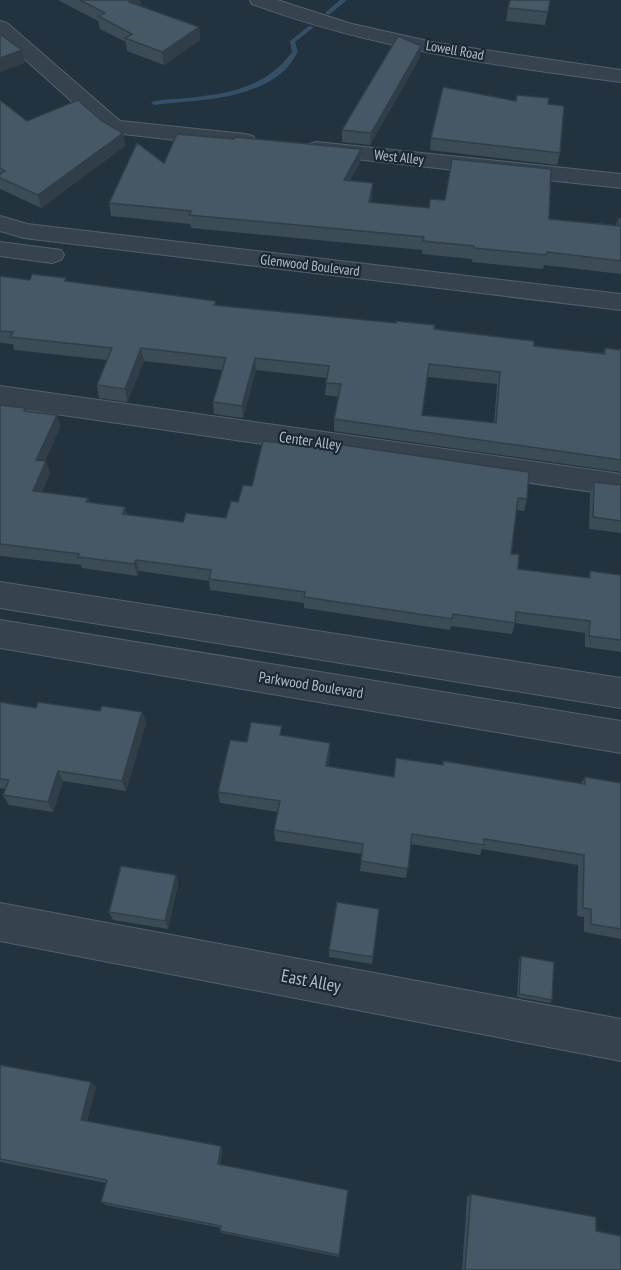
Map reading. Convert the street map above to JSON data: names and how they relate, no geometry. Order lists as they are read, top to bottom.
{
  "streets": {
    "street": [
      "Lowell Road",
      "West Alley",
      "Glenwood Boulevard",
      "Center Alley",
      "Parkwood Boulevard",
      "East Alley"
    ]
  }
}
